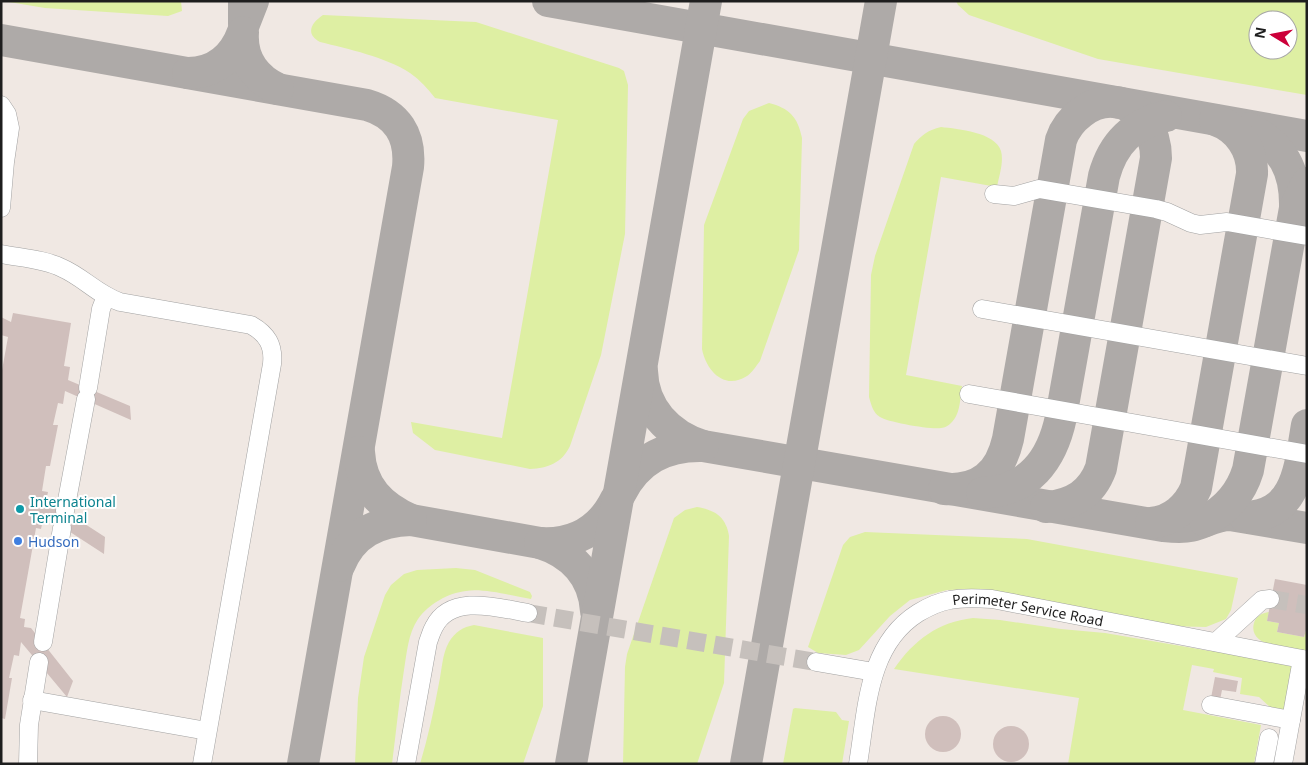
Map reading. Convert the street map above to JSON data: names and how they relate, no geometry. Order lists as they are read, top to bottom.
{
  "streets": {
    "lane": ["Perimeter Service Road"]
  },
  "places": ["International Terminal", "Hudson"],
  "north": "left"
}
